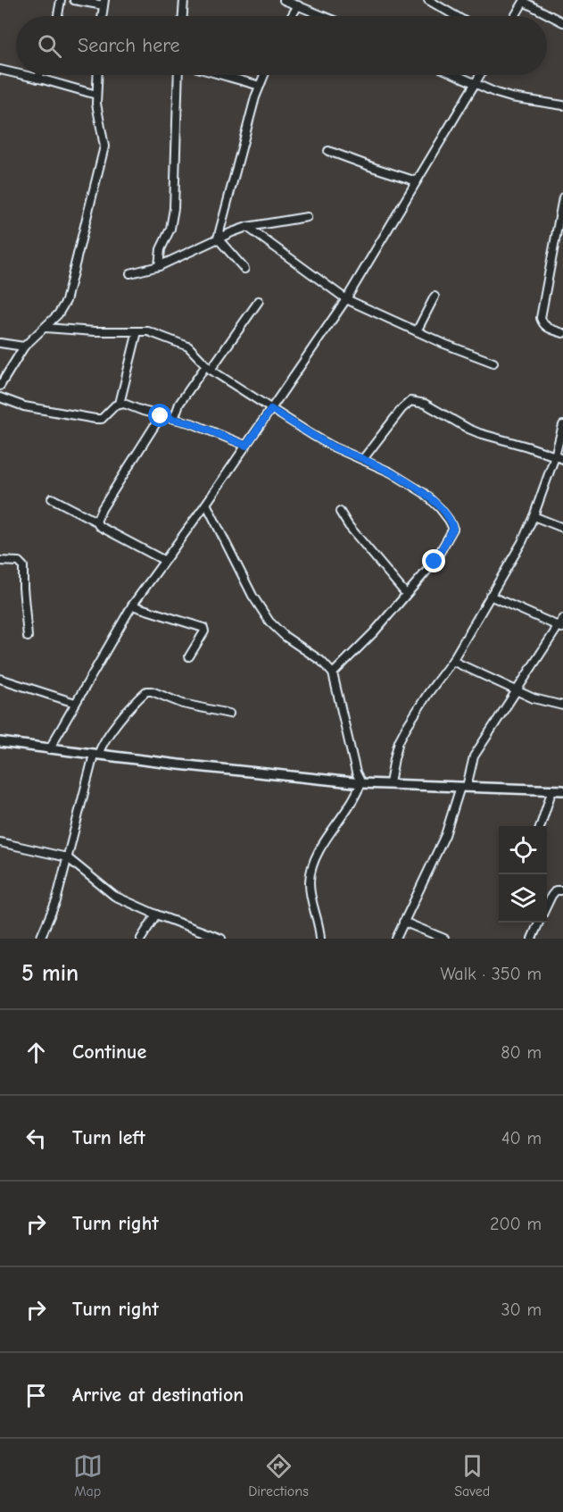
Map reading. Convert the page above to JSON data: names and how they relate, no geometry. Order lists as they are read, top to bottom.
{
  "page": {
    "search": "Search here",
    "heading": ["5 min", "Walk · 350 m"],
    "list": [
      ["Continue", "80 m"],
      ["Turn left", "40 m"],
      ["Turn right", "200 m"],
      ["Turn right", "30 m"],
      "Arrive at destination"
    ],
    "nav": ["Map", "Directions", "Saved"]
  }
}
